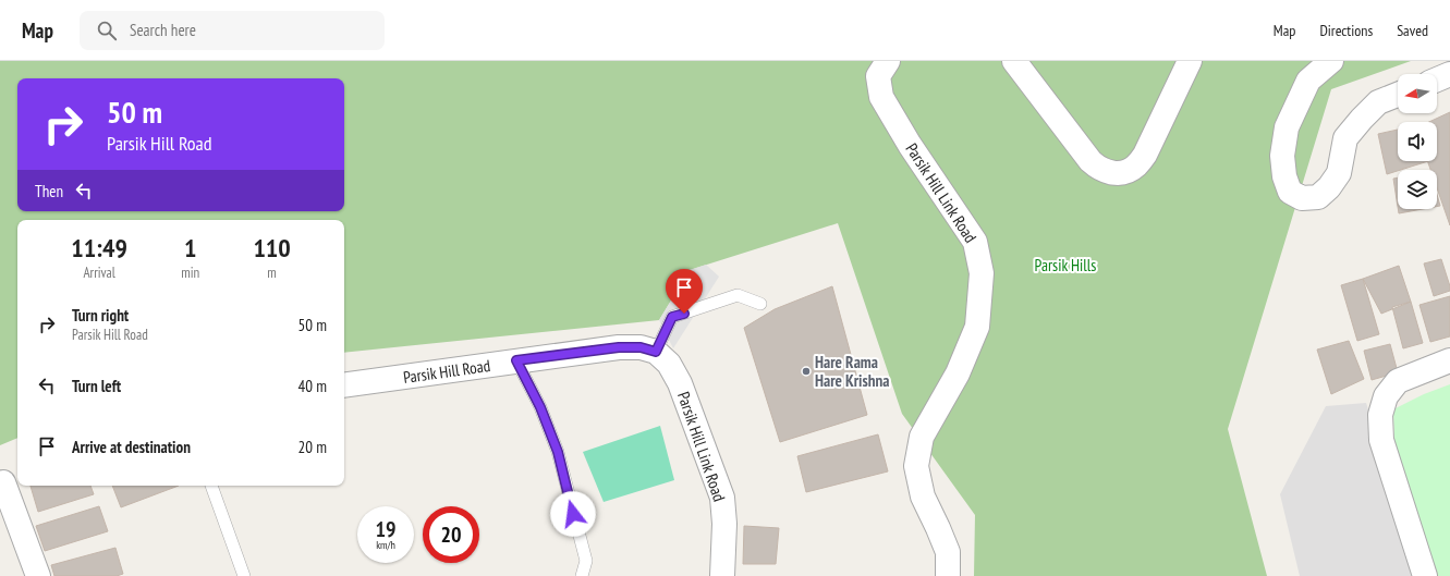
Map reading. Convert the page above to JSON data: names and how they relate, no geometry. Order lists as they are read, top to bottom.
{
  "streets": {
    "street": ["Parsik Hill Link Road", "Parsik Hill Road"]
  },
  "crossings": [
    ["Parsik Hill Link Road", "Parsik Hill Road"]
  ],
  "parks": ["Parsik Hills"],
  "places": ["Hare Rama Hare Krishna"],
  "north": "left",
  "page": {
    "header": "Map",
    "search": "Search here",
    "nav": ["Map", "Directions", "Saved"],
    "turn": ["50 m", "Parsik Hill Road"],
    "then": "Then",
    "eta": [
      "11:49",
      "Arrival",
      "1",
      "min",
      "110",
      "m"
    ],
    "list": [
      {
        "name": "Turn right",
        "note": "Parsik Hill Road",
        "value": "50 m"
      },
      {
        "name": "Turn left",
        "value": "40 m"
      },
      {
        "name": "Arrive at destination",
        "value": "20 m"
      }
    ],
    "speed": "19 km/h",
    "limit": "20"
  }
}
